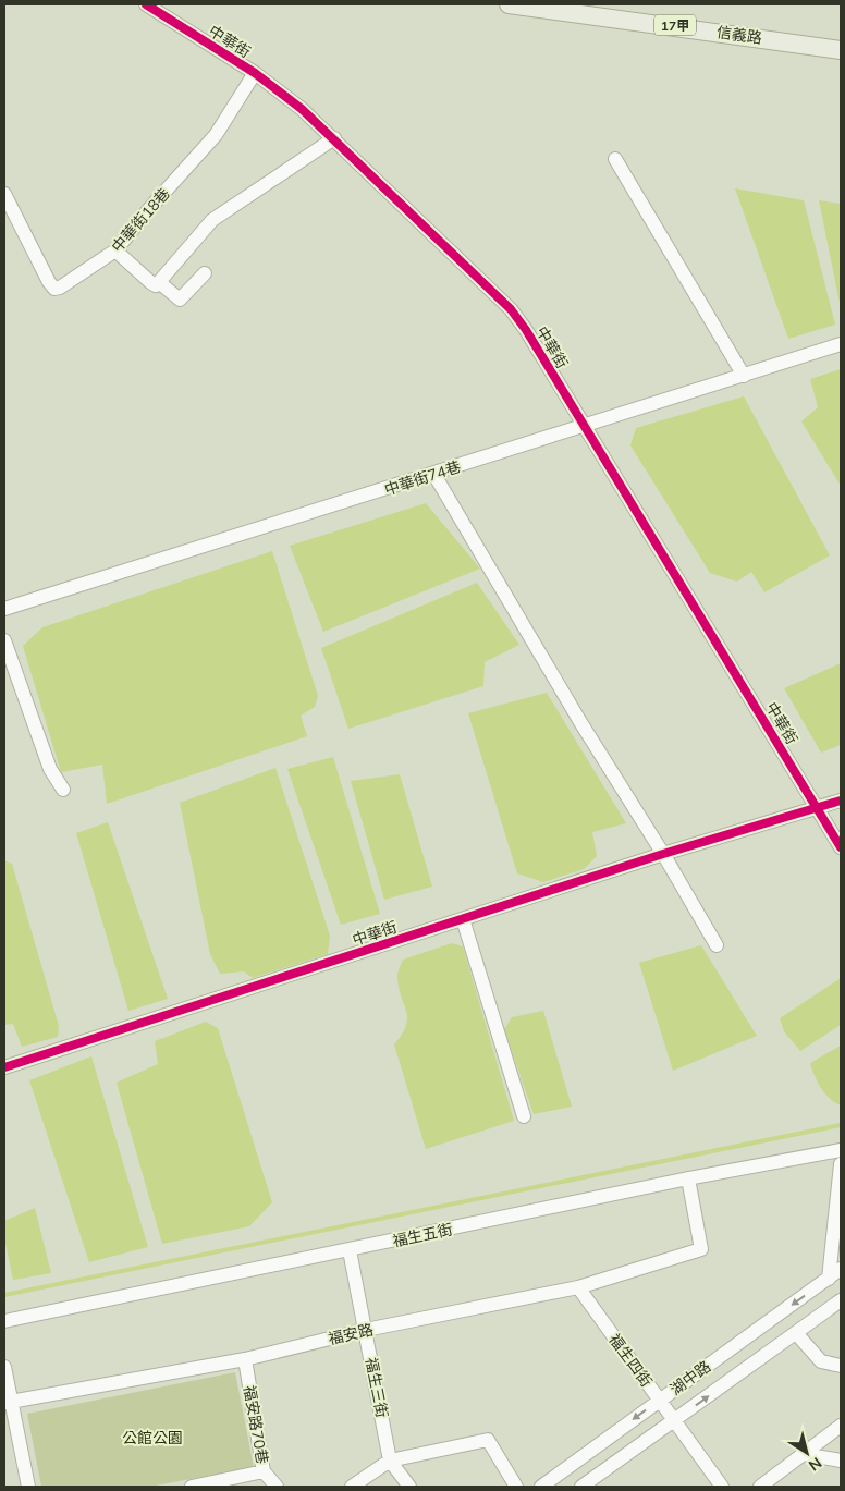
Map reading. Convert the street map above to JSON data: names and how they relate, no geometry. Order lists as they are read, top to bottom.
{
  "streets": {
    "main road": ["17甲", "信義路"],
    "street": [
      "中華街",
      "中華街18巷",
      "中華街74巷",
      "福生五街",
      "福安路",
      "福生四街",
      "湖中路",
      "福生三街",
      "福安路70巷"
    ]
  },
  "crossings": [
    ["中華街", "中華街18巷"],
    ["中華街", "中華街74巷"],
    ["福生五街", "福安路"],
    ["福生五街", "福生三街"],
    ["福安路", "福生四街"],
    ["福安路", "福生三街"],
    ["福安路", "福安路70巷"],
    ["福生四街", "湖中路"]
  ],
  "parks": ["公館公園"],
  "north": "bottom right"
}
